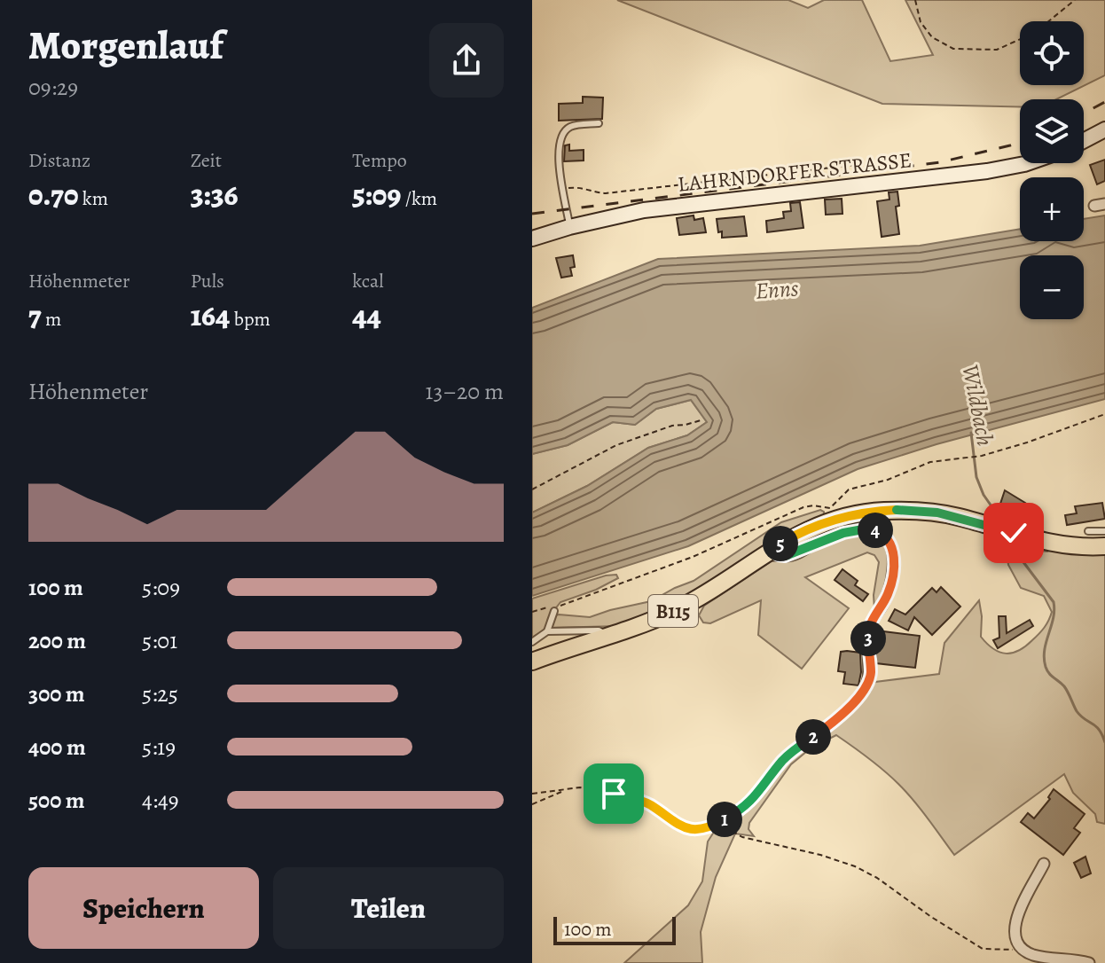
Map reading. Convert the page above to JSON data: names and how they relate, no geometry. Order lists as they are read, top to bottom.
{
  "streets": {
    "main road": ["B115"],
    "street": ["LAHRNDORFER STRASSE"]
  },
  "water": ["Enns", "Wildbach"],
  "scale_bar": "100 m",
  "page": {
    "heading": ["Morgenlauf", "09:29"],
    "map_buttons": ["+", "−"],
    "stats": [
      ["Distanz", "0.70 km"],
      ["Zeit", "3:36"],
      ["Tempo", "5:09 /km"],
      ["Höhenmeter", "7 m"],
      ["Puls", "164 bpm"],
      ["kcal", "44"]
    ],
    "chart": ["Höhenmeter", "13–20 m"],
    "pins": [
      "4",
      "5",
      "3",
      "2",
      "1"
    ],
    "list": [
      {
        "name": "100 m",
        "note": "5:09"
      },
      {
        "name": "200 m",
        "note": "5:01"
      },
      {
        "name": "300 m",
        "note": "5:25"
      },
      {
        "name": "400 m",
        "note": "5:19"
      },
      {
        "name": "500 m",
        "note": "4:49"
      }
    ],
    "buttons": ["Speichern", "Teilen"],
    "scale": "100 m"
  }
}
